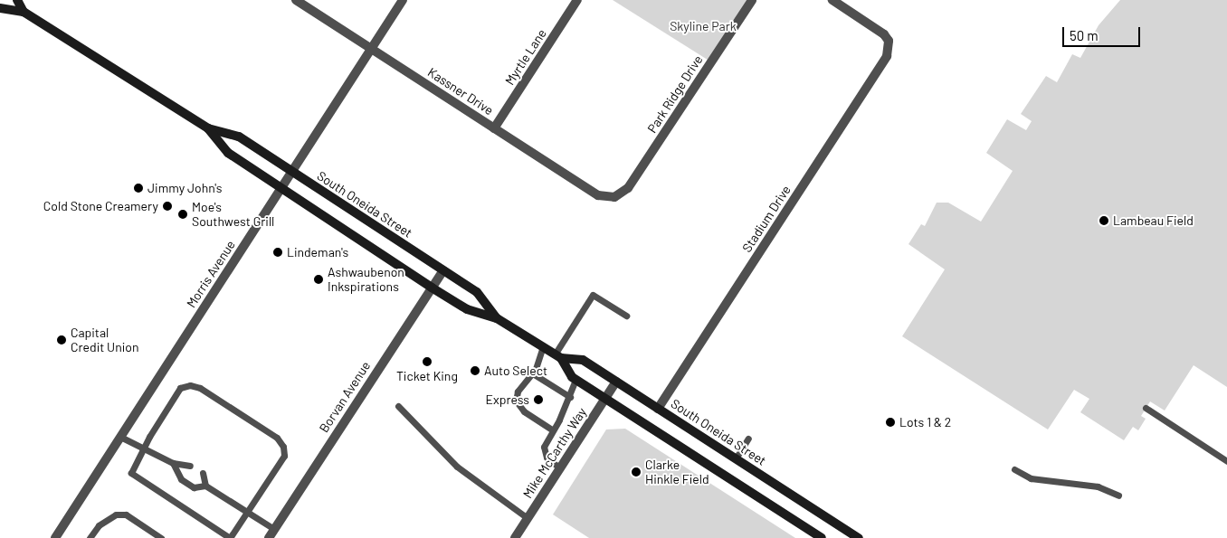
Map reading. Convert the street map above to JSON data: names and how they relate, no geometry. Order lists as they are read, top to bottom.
{
  "streets": {
    "street": [
      "Myrtle Lane",
      "Kassner Drive",
      "Park Ridge Drive",
      "South Oneida Street",
      "Stadium Drive",
      "Morris Avenue",
      "Borvan Avenue",
      "Mike McCarthy Way"
    ]
  },
  "crossings": [
    ["Myrtle Lane", "Kassner Drive"],
    ["Kassner Drive", "Park Ridge Drive"],
    ["Kassner Drive", "Morris Avenue"],
    ["South Oneida Street", "Stadium Drive"],
    ["South Oneida Street", "Morris Avenue"],
    ["South Oneida Street", "Borvan Avenue"],
    ["South Oneida Street", "Mike McCarthy Way"]
  ],
  "parks": ["Skyline Park"],
  "places": [
    "Jimmy John's",
    "Cold Stone Creamery",
    "Moe's Southwest Grill",
    "Lambeau Field",
    "Lindeman's",
    "Ashwaubenon Inkspirations",
    "Capital Credit Union",
    "Ticket King",
    "Auto Select",
    "Express",
    "Lots 1 & 2",
    "Clarke Hinkle Field"
  ],
  "scale_bar": "50 m"
}
